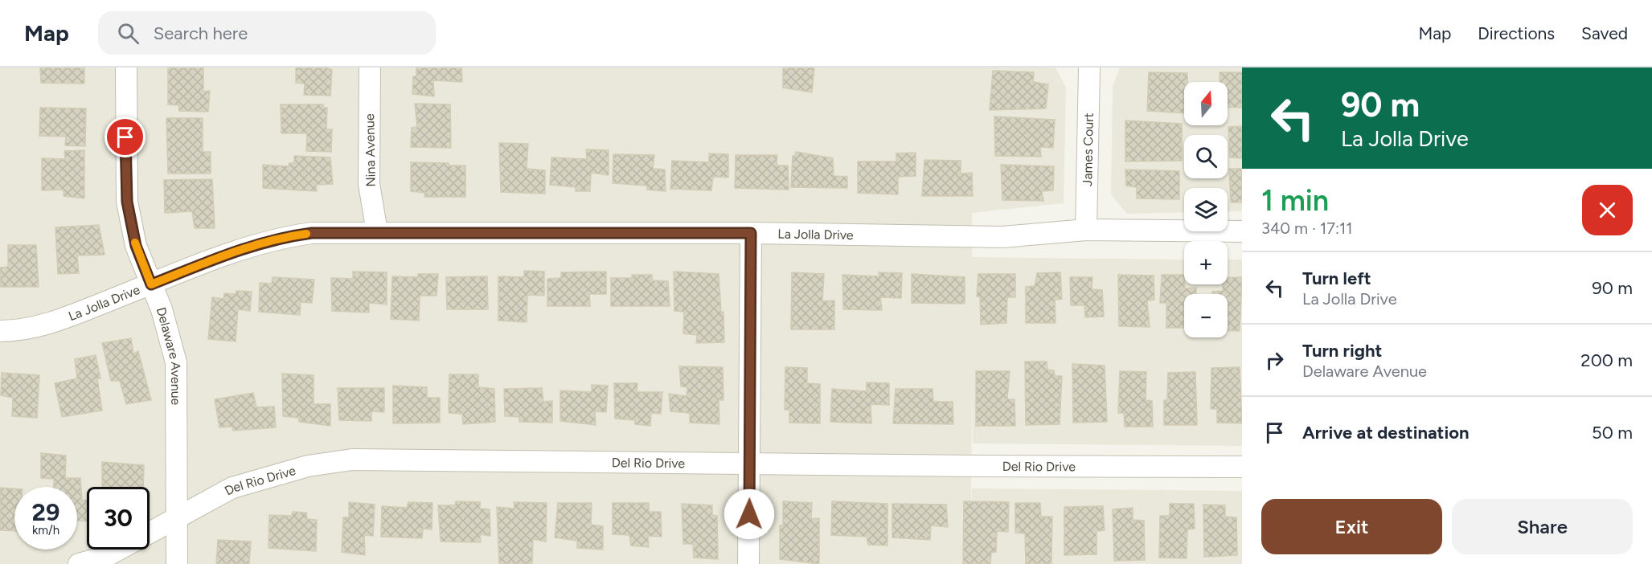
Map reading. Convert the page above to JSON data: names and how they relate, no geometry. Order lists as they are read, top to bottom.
{
  "streets": {
    "street": [
      "James Court",
      "Nina Avenue",
      "La Jolla Drive",
      "Delaware Avenue",
      "Del Rio Drive"
    ]
  },
  "crossings": [
    ["James Court", "La Jolla Drive"],
    ["Nina Avenue", "La Jolla Drive"],
    ["La Jolla Drive", "Delaware Avenue"],
    ["Delaware Avenue", "Del Rio Drive"]
  ],
  "north": "top",
  "page": {
    "header": "Map",
    "search": "Search here",
    "nav": ["Map", "Directions", "Saved"],
    "turn": ["90 m", "La Jolla Drive"],
    "map_buttons": ["+", "−"],
    "heading": ["1 min", "340 m · 17:11"],
    "list": [
      {
        "name": "Turn left",
        "note": "La Jolla Drive",
        "value": "90 m"
      },
      {
        "name": "Turn right",
        "note": "Delaware Avenue",
        "value": "200 m"
      },
      {
        "name": "Arrive at destination",
        "value": "50 m"
      }
    ],
    "speed": "29 km/h",
    "limit": "30",
    "buttons": ["Exit", "Share"]
  }
}
